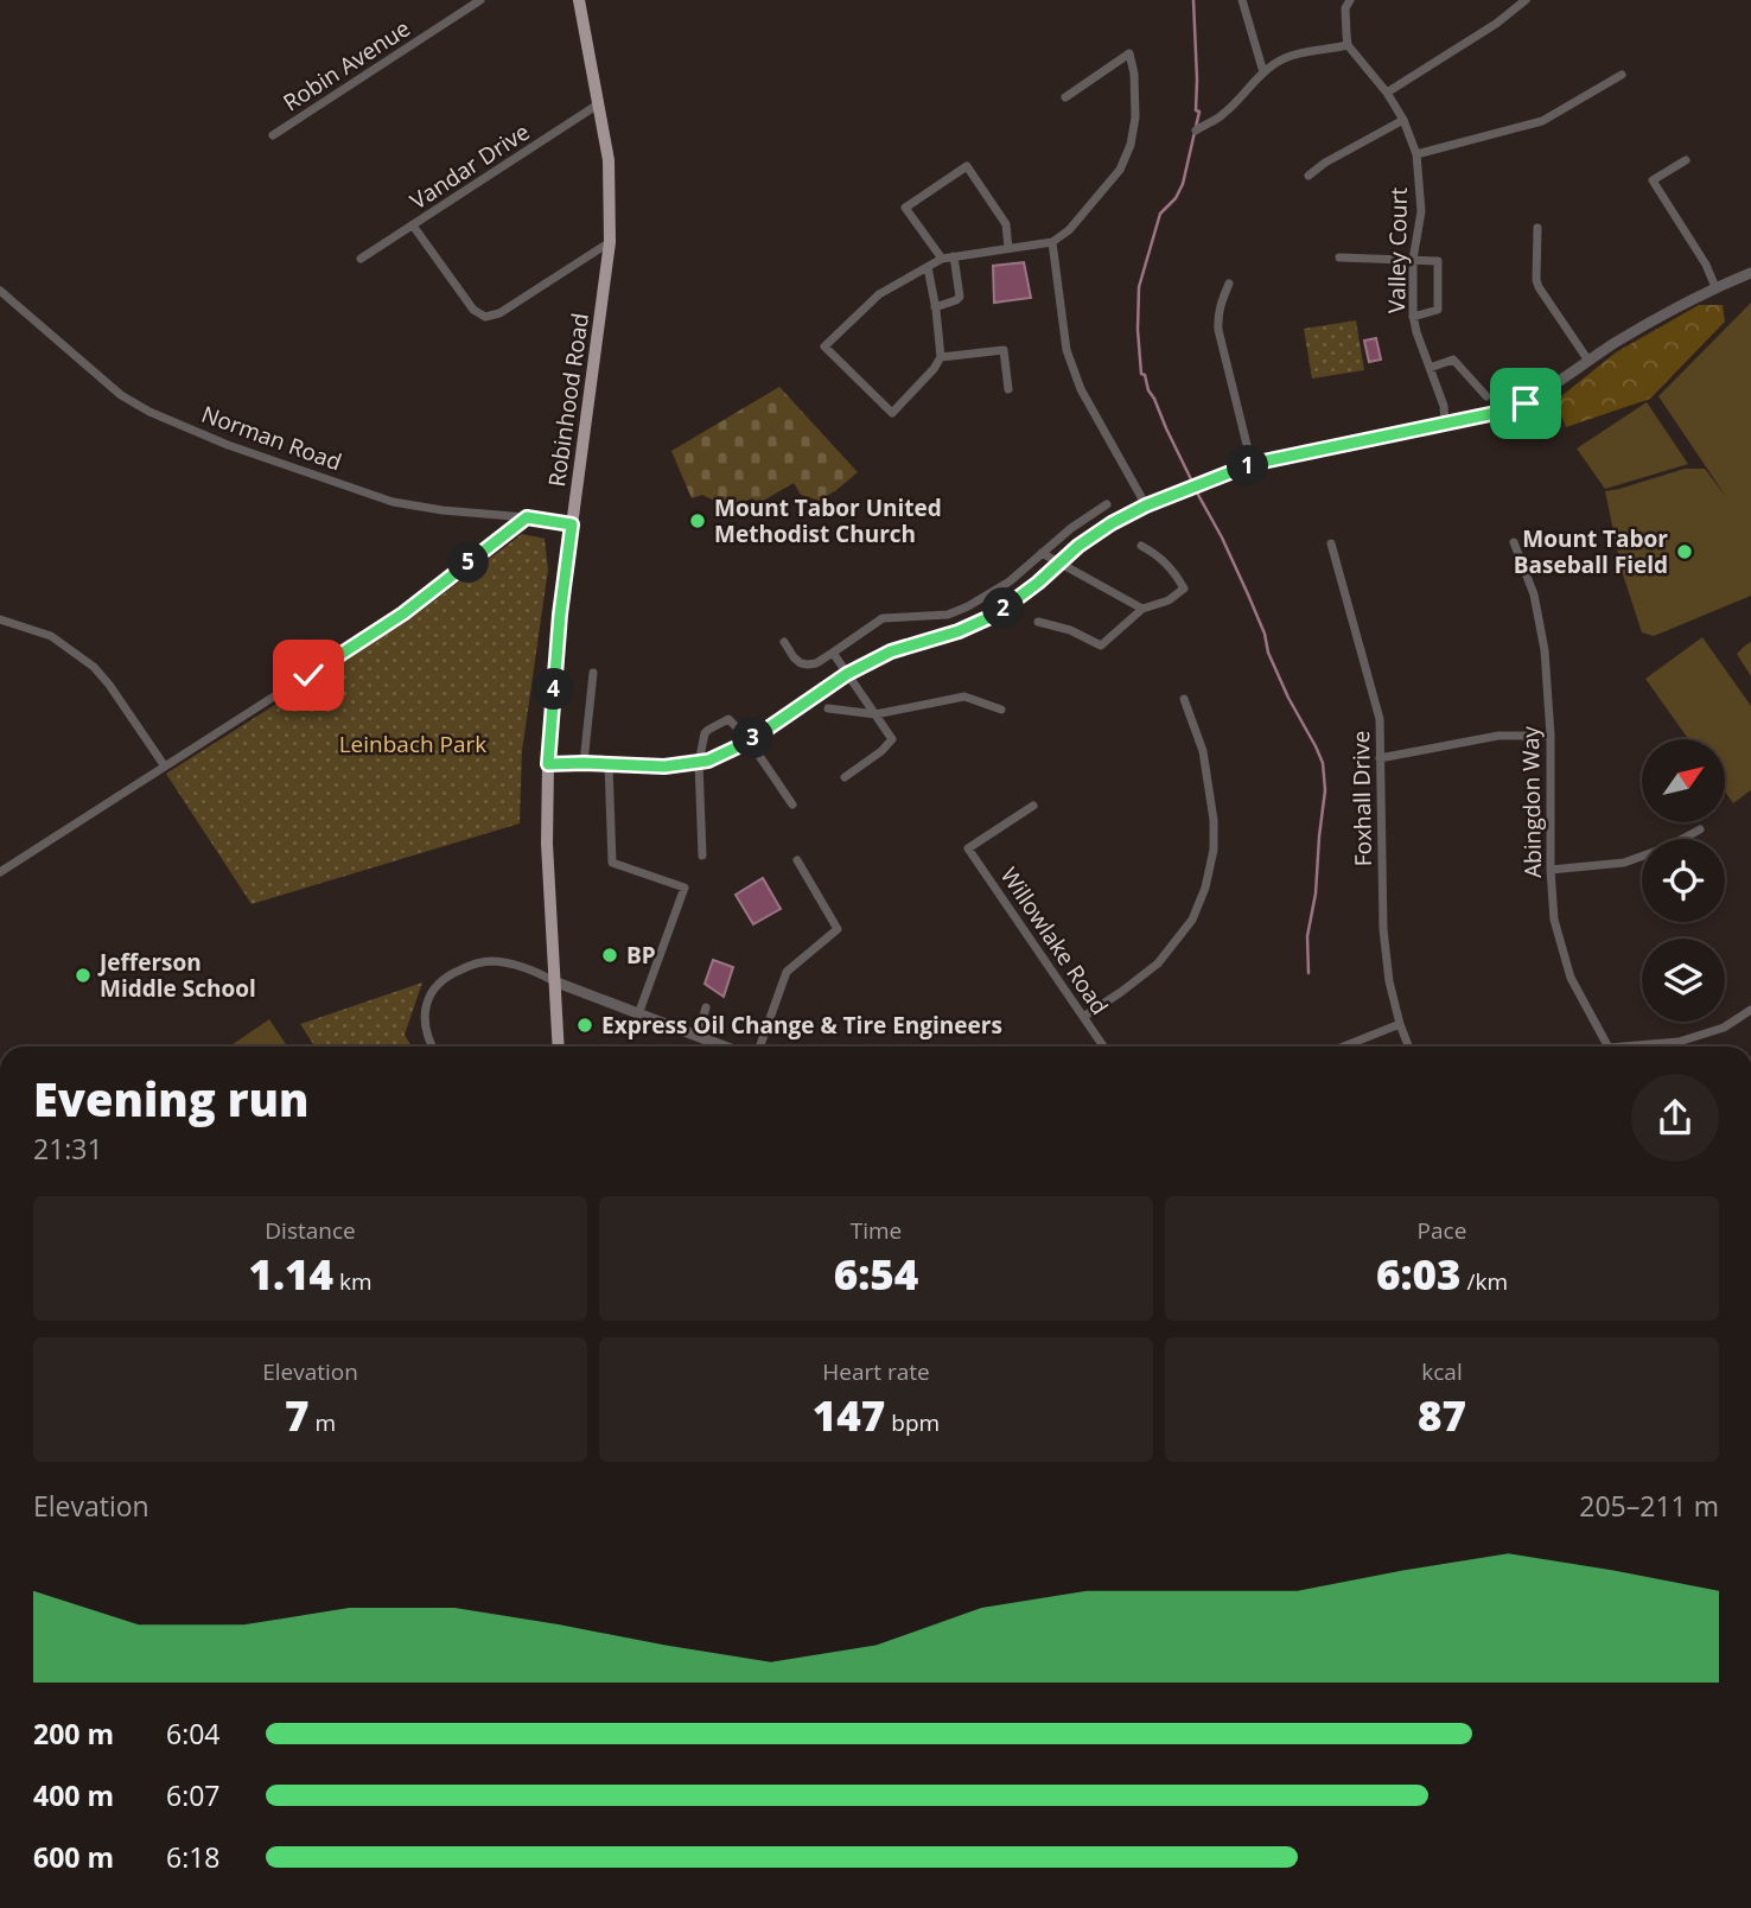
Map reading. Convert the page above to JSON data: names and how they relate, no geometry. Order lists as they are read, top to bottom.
{
  "streets": {
    "main road": ["Robinhood Road"],
    "street": [
      "Robin Avenue",
      "Vandar Drive",
      "Valley Court",
      "Norman Road",
      "Foxhall Drive",
      "Abingdon Way",
      "Willowlake Road"
    ]
  },
  "crossings": [
    ["Vandar Drive", "Robinhood Road"],
    ["Robinhood Road", "Norman Road"]
  ],
  "parks": ["Leinbach Park"],
  "places": [
    "Mount Tabor United Methodist Church",
    "Mount Tabor Baseball Field",
    "BP",
    "Jefferson Middle School",
    "Express Oil Change & Tire Engineers"
  ],
  "north": "top right",
  "page": {
    "pins": [
      "1",
      "5",
      "2",
      "4",
      "3"
    ],
    "heading": ["Evening run", "21:31"],
    "stats": [
      ["Distance", "1.14 km"],
      ["Time", "6:54"],
      ["Pace", "6:03 /km"],
      ["Elevation", "7 m"],
      ["Heart rate", "147 bpm"],
      ["kcal", "87"]
    ],
    "chart": ["Elevation", "205–211 m"],
    "list": [
      {
        "name": "200 m",
        "note": "6:04"
      },
      {
        "name": "400 m",
        "note": "6:07"
      },
      {
        "name": "600 m",
        "note": "6:18"
      }
    ]
  }
}
